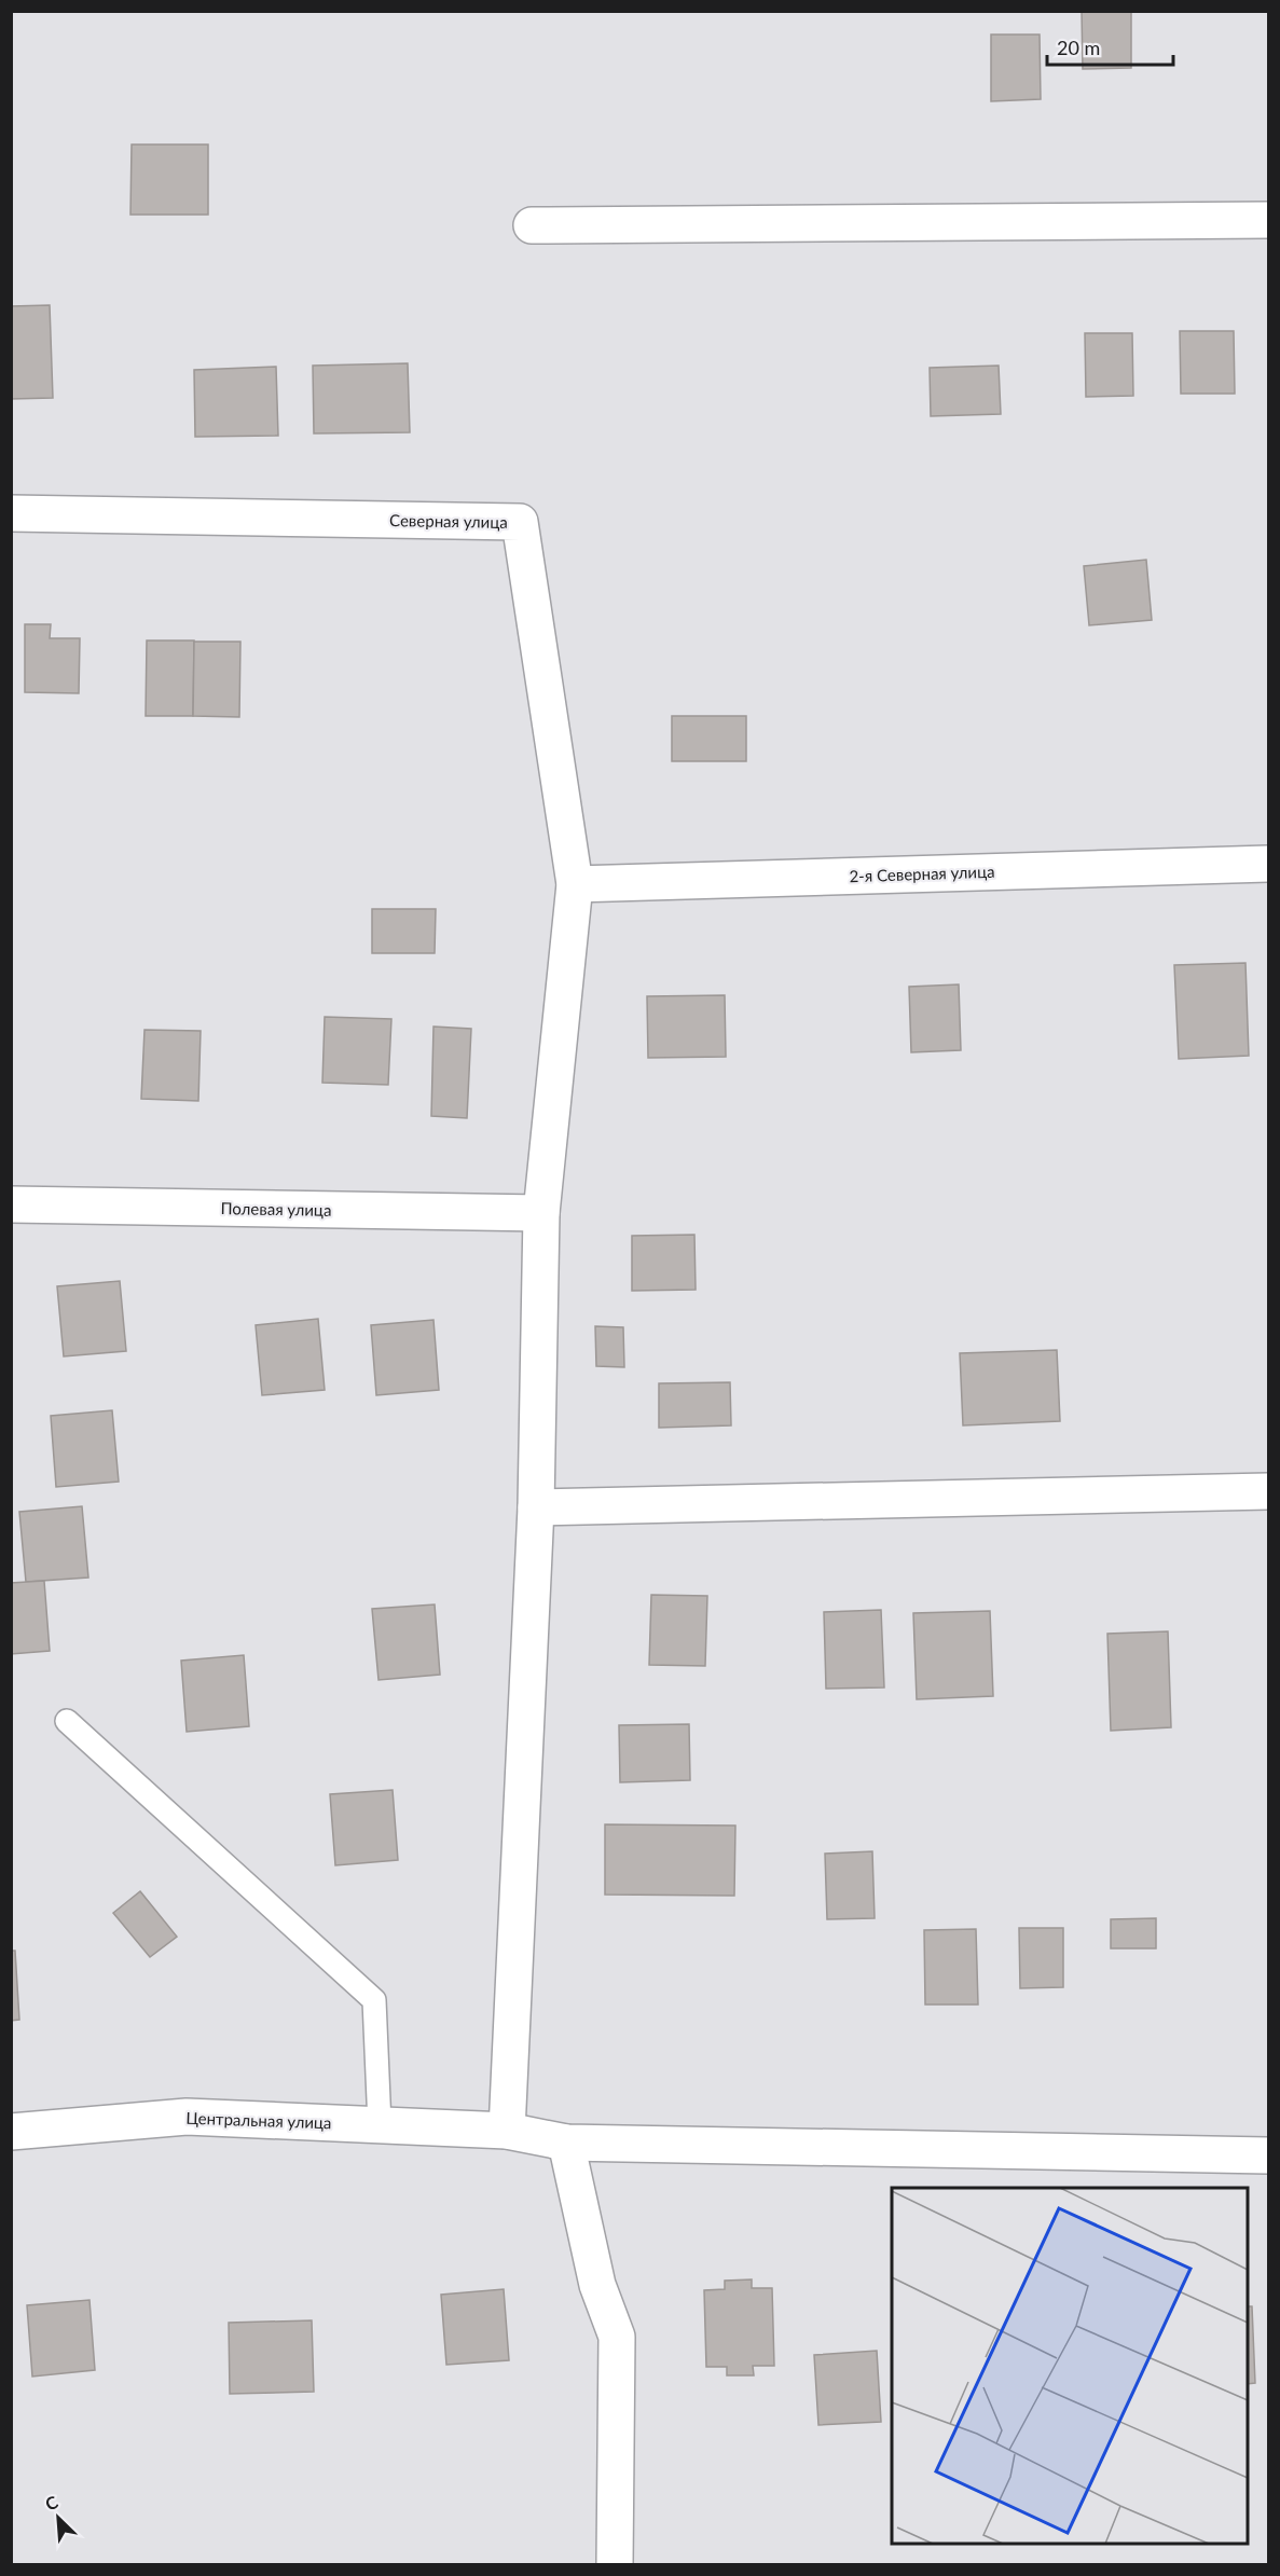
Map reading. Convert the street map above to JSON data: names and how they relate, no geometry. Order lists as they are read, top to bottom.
{
  "streets": {
    "street": [
      "Северная улица",
      "2-я Северная улица",
      "Полевая улица",
      "Центральная улица"
    ]
  },
  "crossings": [
    ["Северная улица", "2-я Северная улица"]
  ],
  "scale_bar": "20 m",
  "north": "top left"
}
